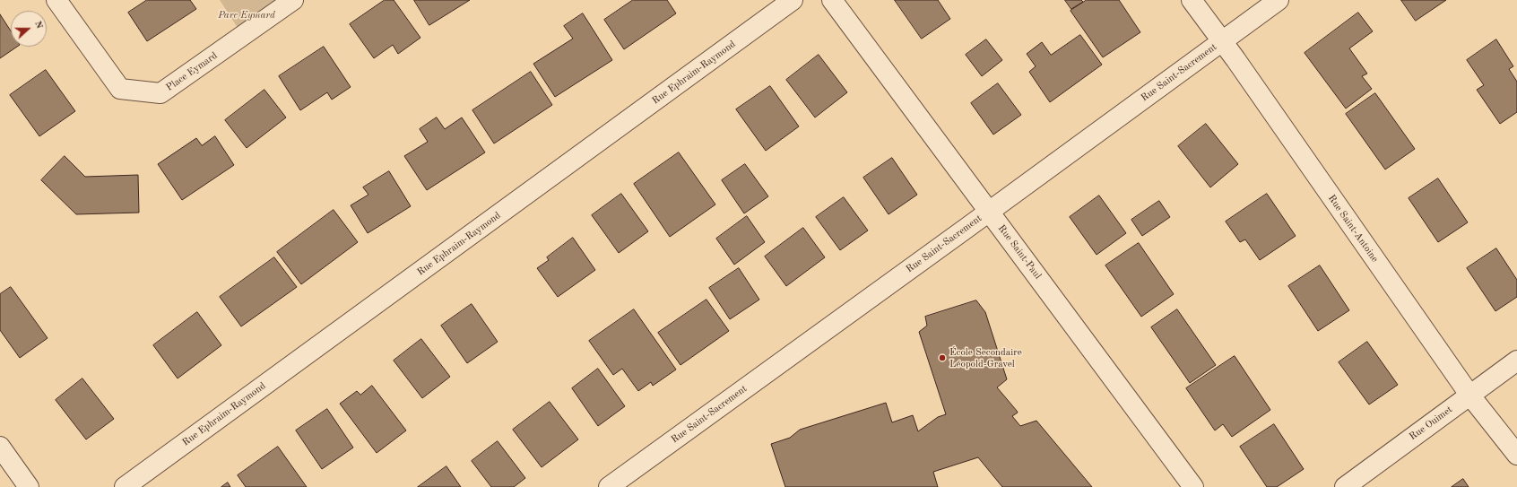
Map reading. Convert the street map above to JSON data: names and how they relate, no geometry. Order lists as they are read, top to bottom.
{
  "streets": {
    "street": [
      "Place Eymard",
      "Rue Ephraim-Raymond",
      "Rue Saint-Sacrement",
      "Rue Saint-Antoine",
      "Rue Saint-Paul",
      "Rue Ouimet"
    ]
  },
  "crossings": [
    ["Rue Saint-Sacrement", "Rue Saint-Antoine"],
    ["Rue Saint-Sacrement", "Rue Saint-Paul"],
    ["Rue Saint-Antoine", "Rue Ouimet"]
  ],
  "parks": ["Parc Eymard"],
  "places": ["École Secondaire Léopold-Gravel"],
  "north": "right"
}
